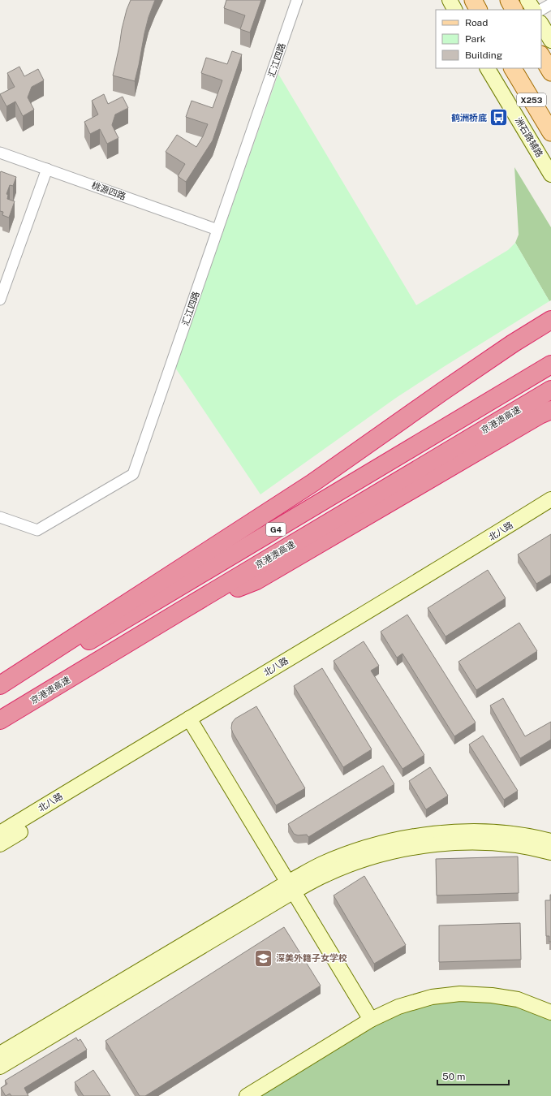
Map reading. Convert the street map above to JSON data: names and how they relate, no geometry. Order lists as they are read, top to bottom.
{
  "streets": {
    "highway": ["京港澳高速", "G4"],
    "main road": ["X253"],
    "street": [
      "汇江四路",
      "洲石路辅路",
      "桃源四路",
      "北八路"
    ]
  },
  "crossings": [
    ["汇江四路", "桃源四路"]
  ],
  "places": {
    "bus stop": ["鹤洲桥底"],
    "school or university": ["深美外籍子女学校"]
  },
  "legend": ["Road", "Park", "Building"],
  "scale_bar": "50 m"
}
